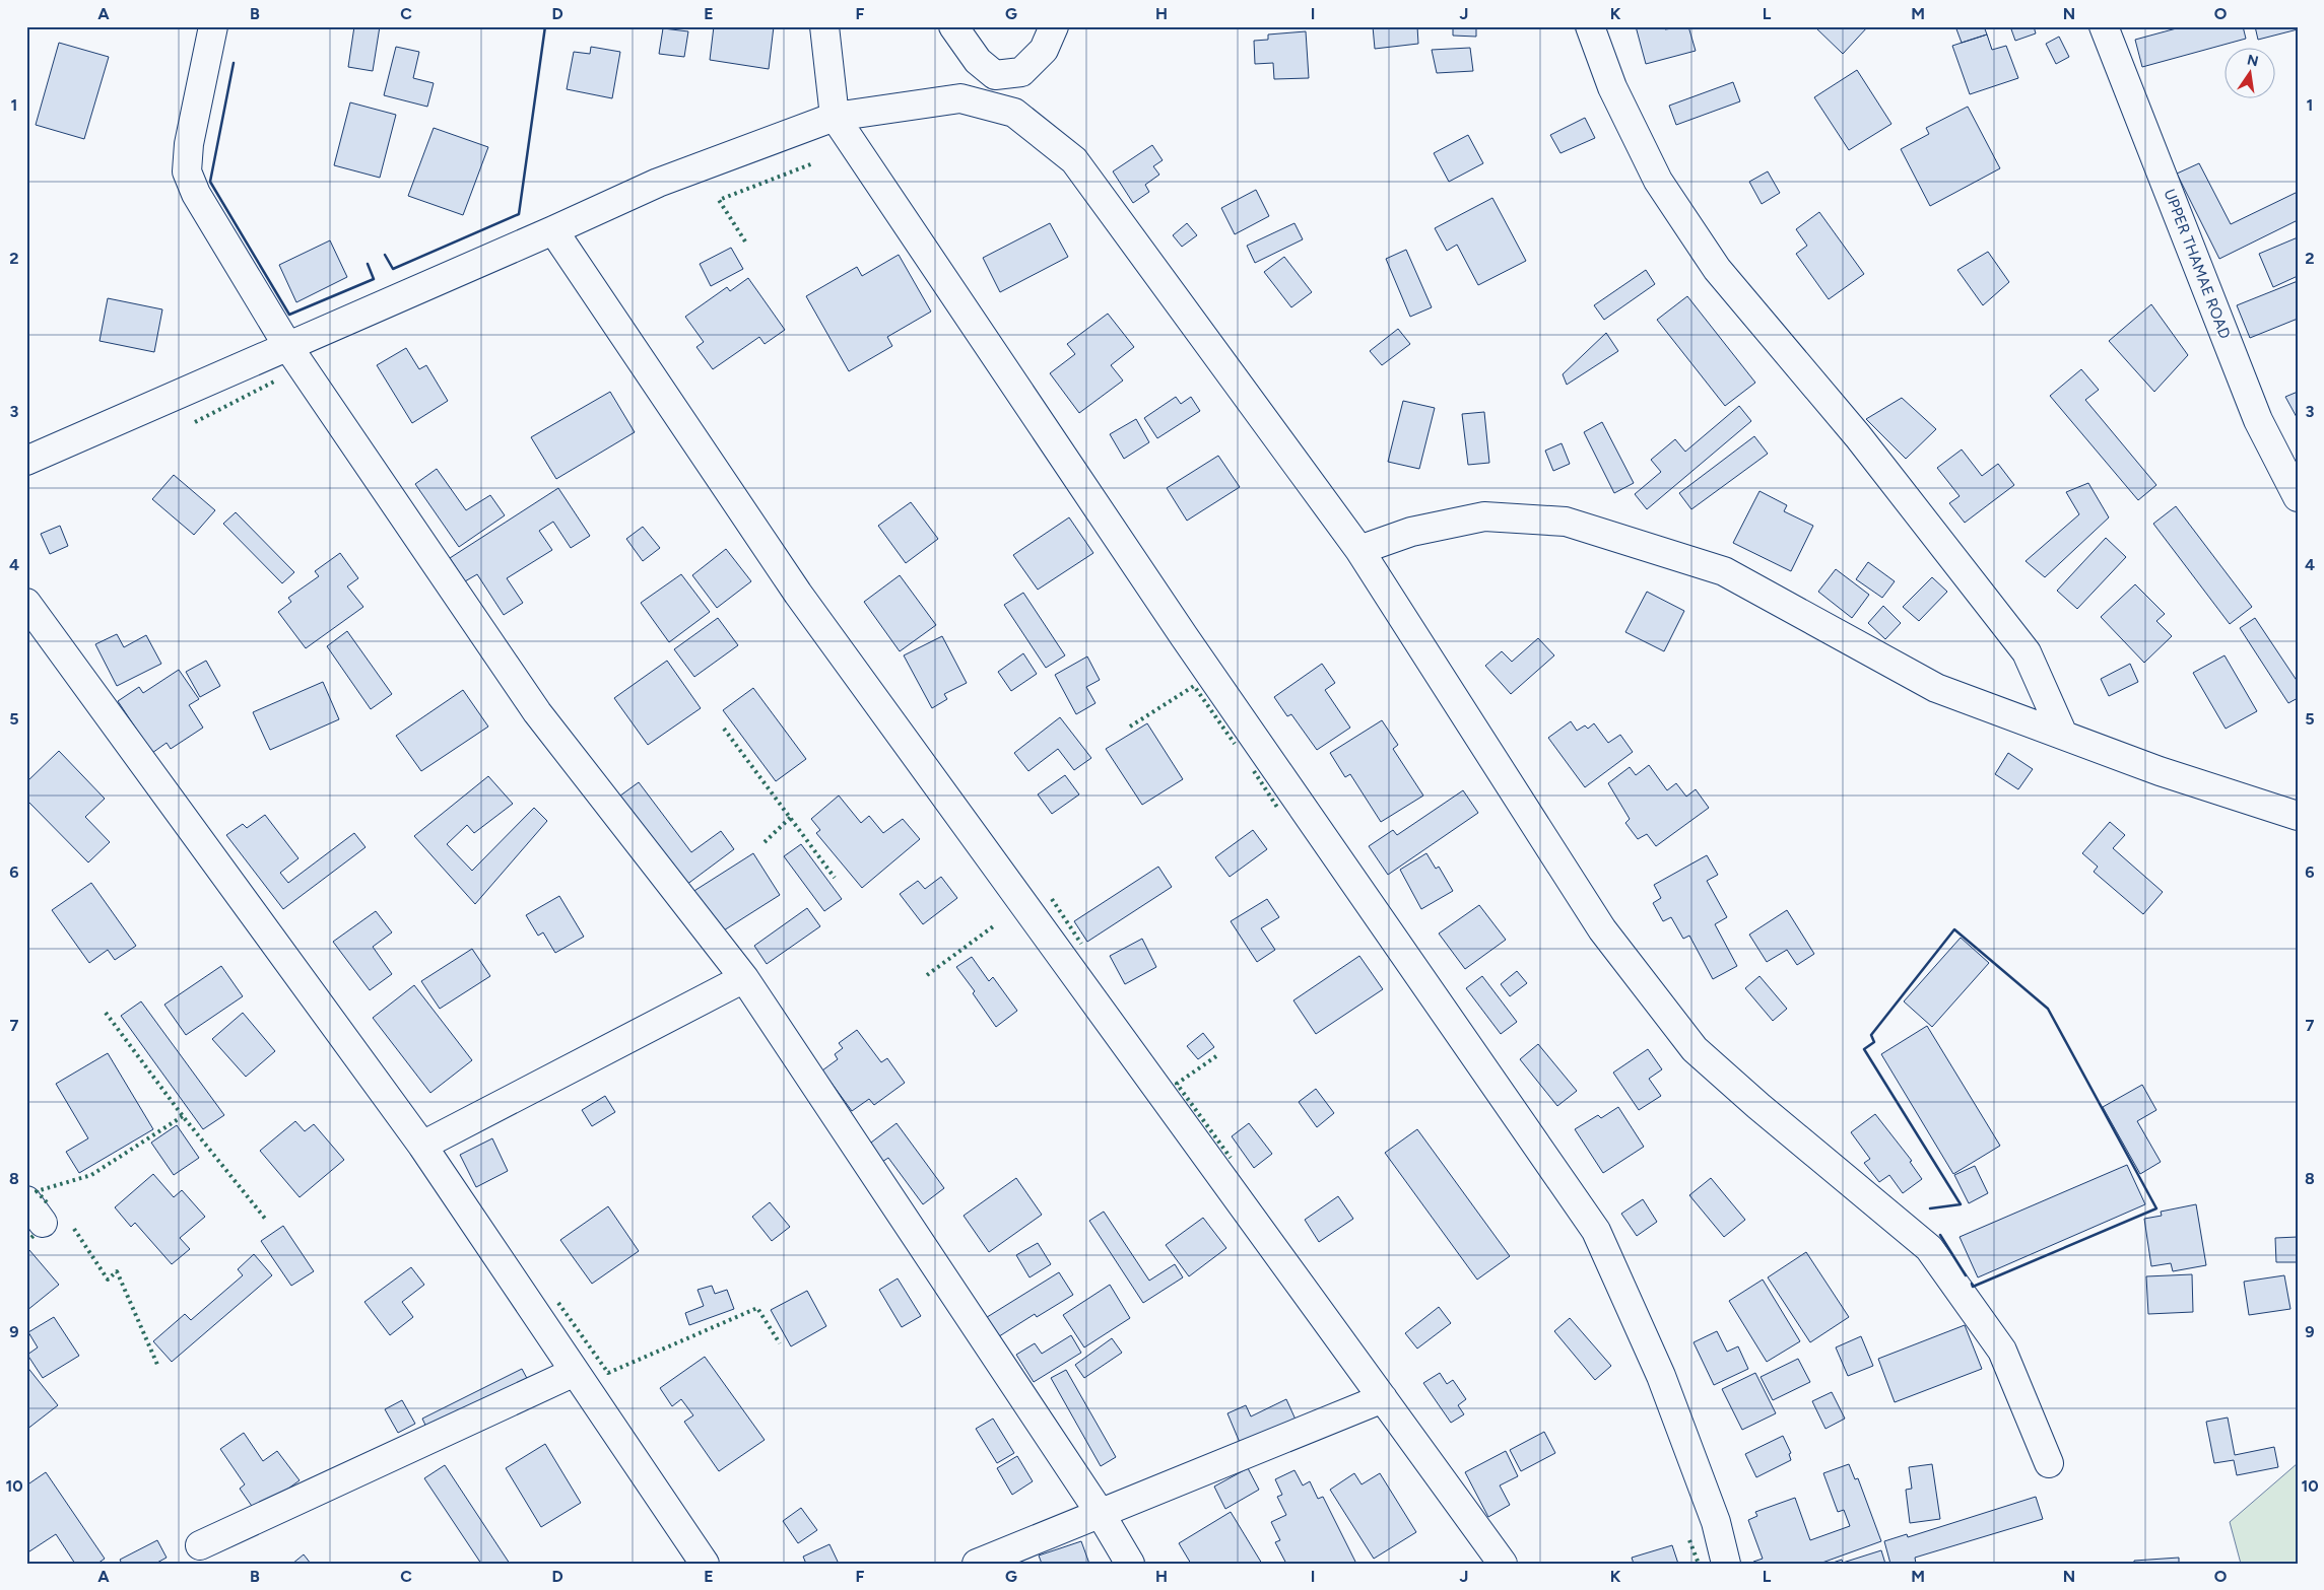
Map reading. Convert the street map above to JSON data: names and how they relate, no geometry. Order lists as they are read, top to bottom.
{
  "streets": {
    "street": ["UPPER THAMAE ROAD"]
  },
  "north": "top",
  "grid": {
    "columns": [
      "A",
      "B",
      "C",
      "D",
      "E",
      "F",
      "G",
      "H",
      "I",
      "J",
      "K",
      "L",
      "M",
      "N",
      "O"
    ],
    "rows": [
      "1",
      "2",
      "3",
      "4",
      "5",
      "6",
      "7",
      "8",
      "9",
      "10"
    ]
  }
}
